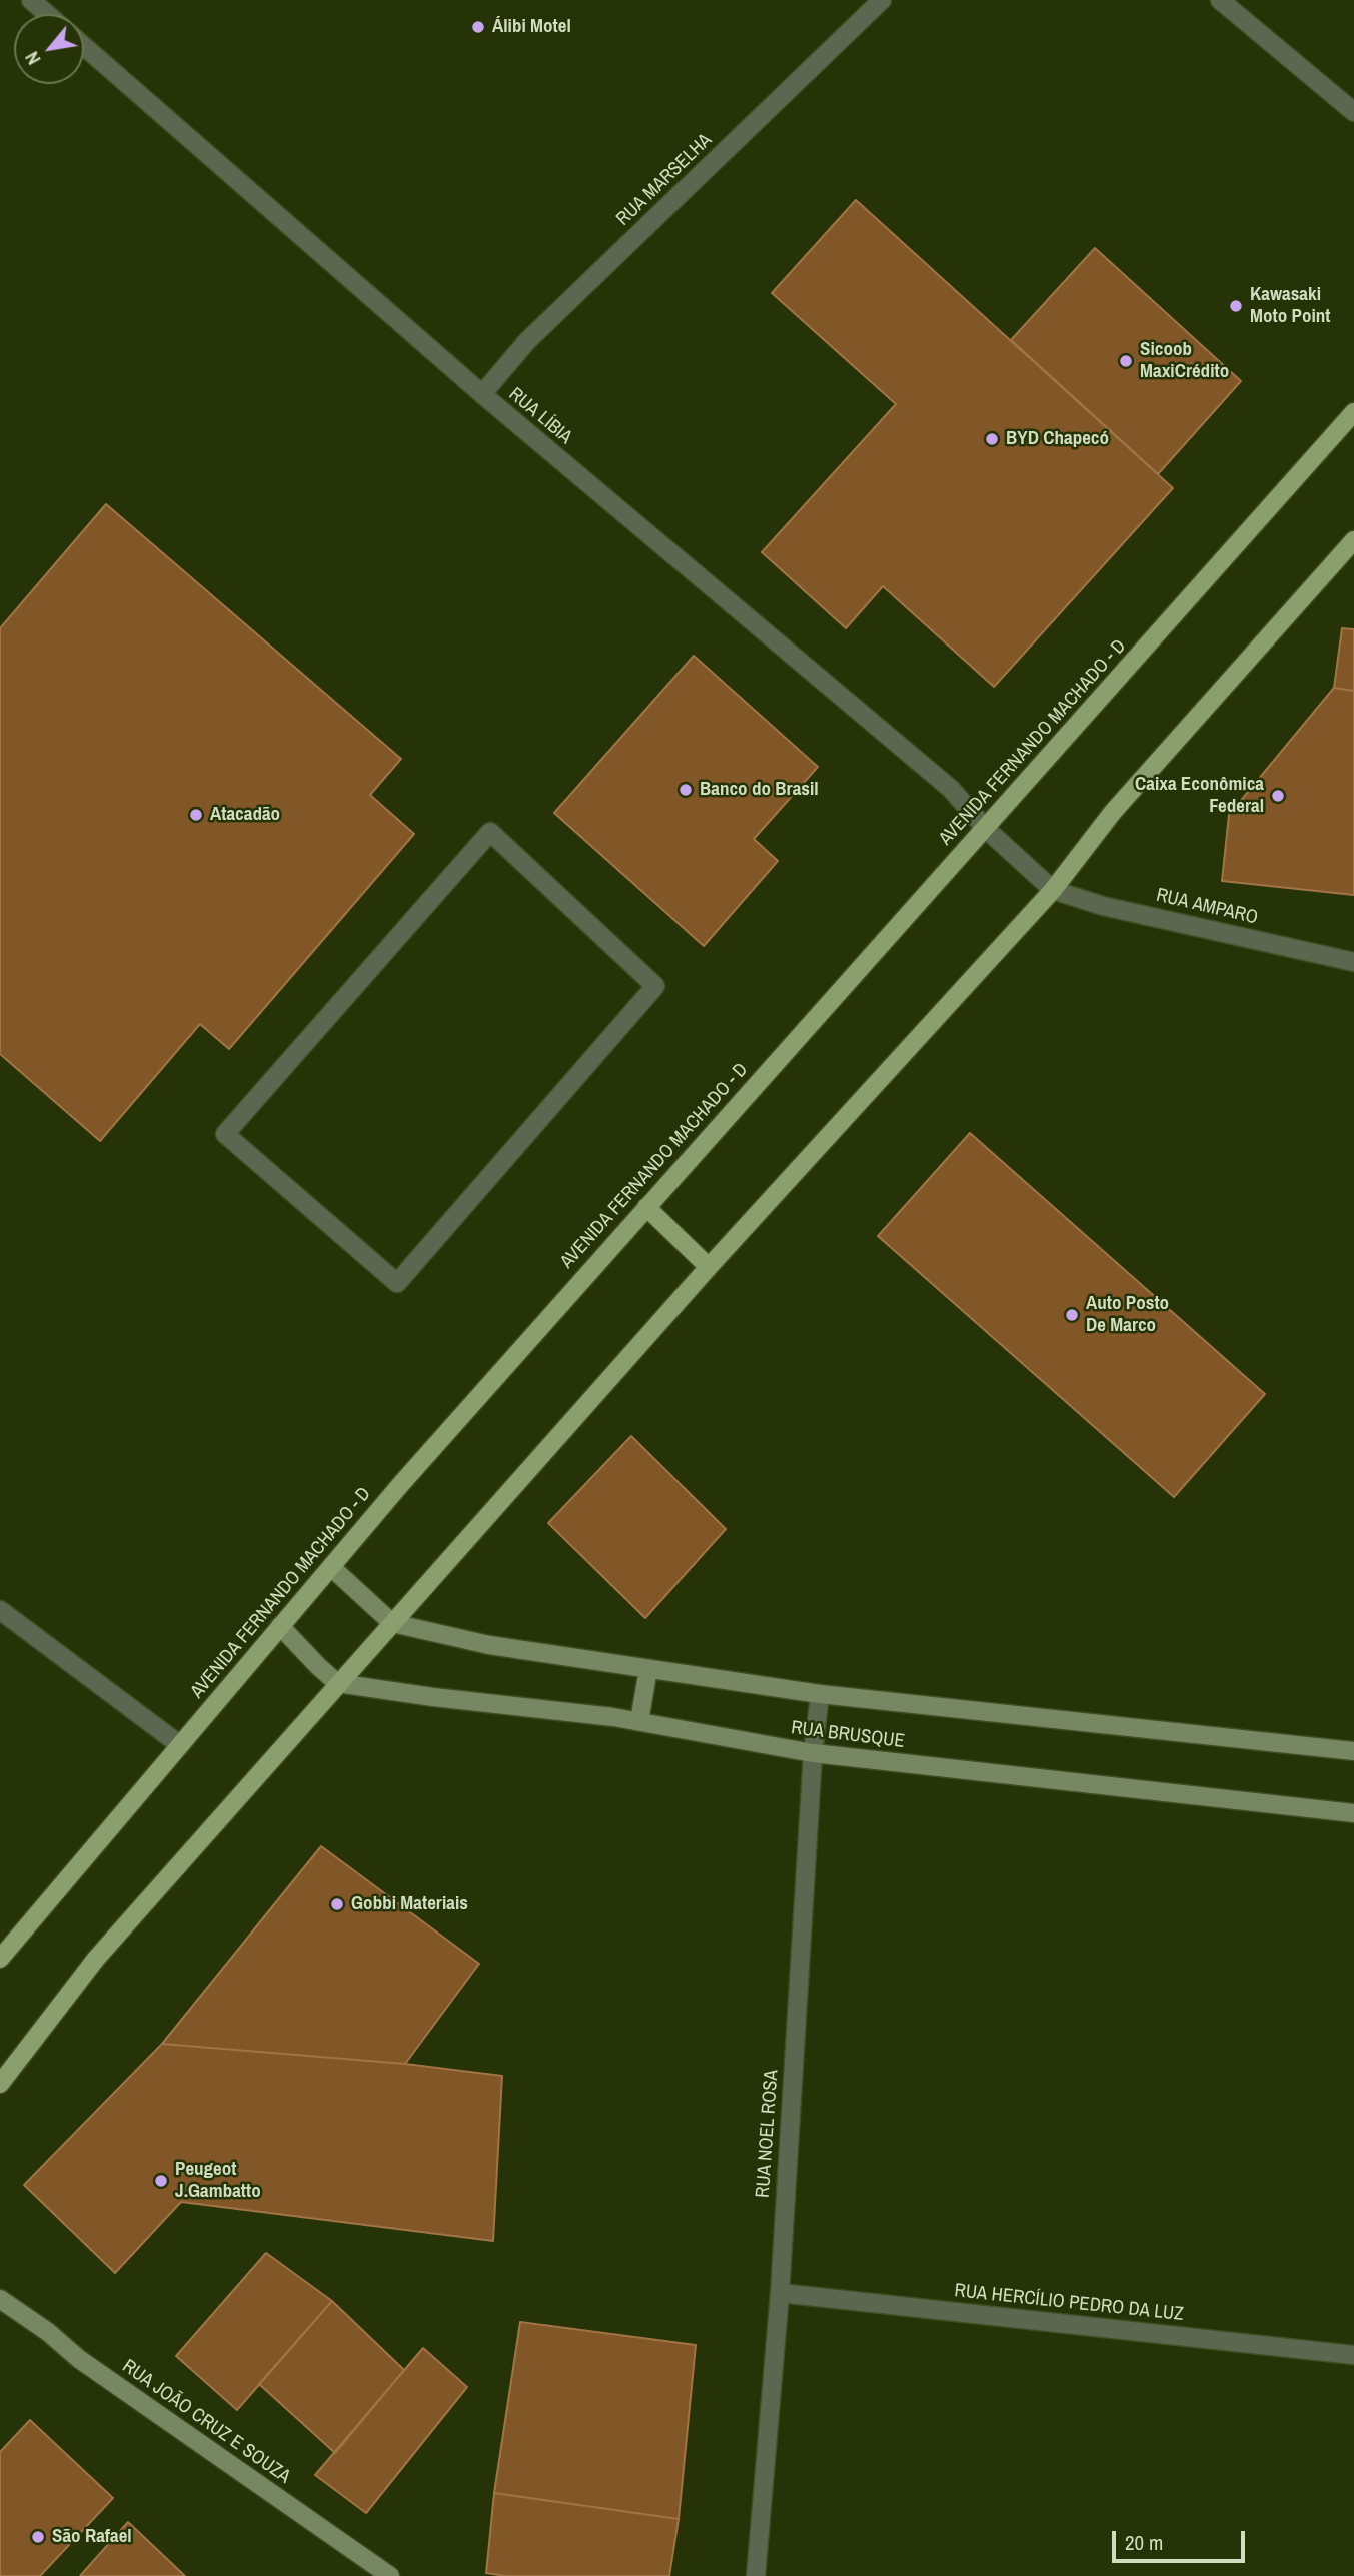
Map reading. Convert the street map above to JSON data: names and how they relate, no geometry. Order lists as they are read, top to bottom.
{
  "streets": {
    "main road": ["AVENIDA FERNANDO MACHADO - D"],
    "street": [
      "RUA MARSELHA",
      "RUA LÍBIA",
      "RUA AMPARO",
      "RUA BRUSQUE",
      "RUA NOEL ROSA",
      "RUA HERCÍLIO PEDRO DA LUZ",
      "RUA JOÃO CRUZ E SOUZA"
    ]
  },
  "crossings": [
    ["RUA MARSELHA", "RUA LÍBIA"],
    ["RUA LÍBIA", "AVENIDA FERNANDO MACHADO - D"],
    ["RUA LÍBIA", "RUA AMPARO"],
    ["RUA BRUSQUE", "RUA NOEL ROSA"],
    ["RUA NOEL ROSA", "RUA HERCÍLIO PEDRO DA LUZ"]
  ],
  "places": [
    "Álibi Motel",
    "Kawasaki Moto Point",
    "Sicoob MaxiCrédito",
    "BYD Chapecó",
    "Banco do Brasil",
    "Caixa Econômica Federal",
    "Atacadão",
    "Auto Posto De Marco",
    "Gobbi Materiais",
    "Peugeot J.Gambatto",
    "São Rafael"
  ],
  "scale_bar": "20 m",
  "north": "bottom left"
}
